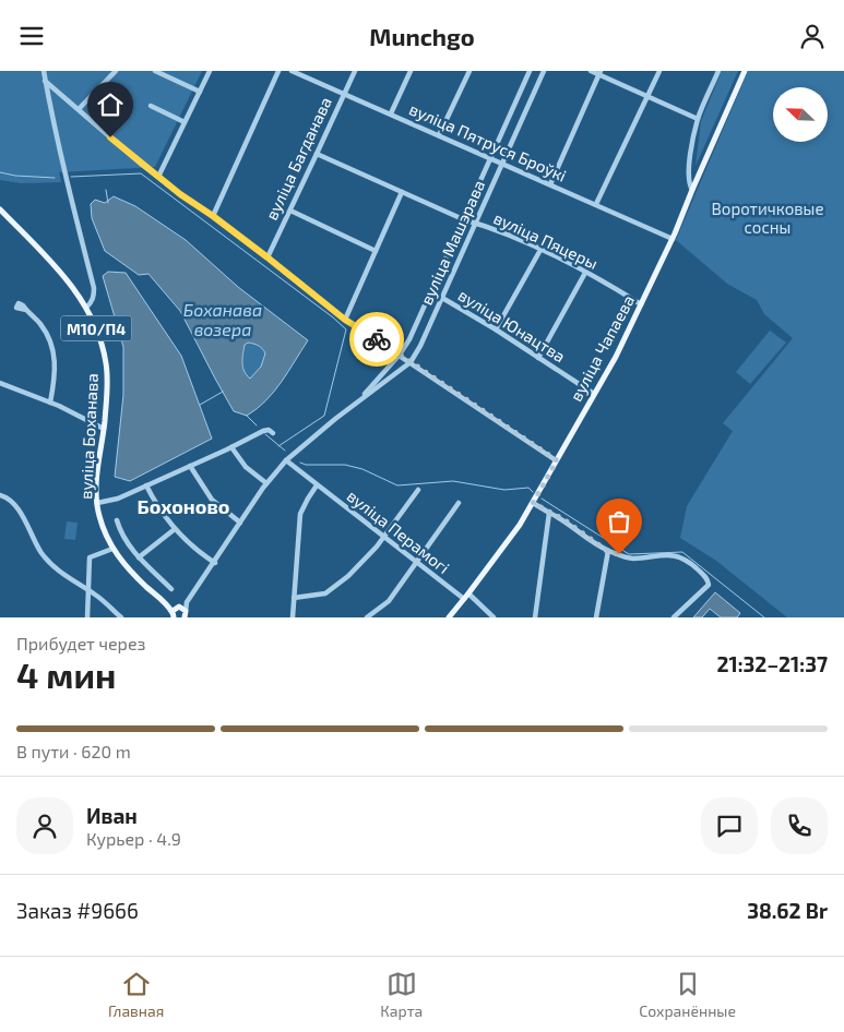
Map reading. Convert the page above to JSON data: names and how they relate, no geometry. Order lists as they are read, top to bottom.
{
  "streets": {
    "main road": ["М10/П4", "вуліца Чапаева", "вуліца Боханава"],
    "street": [
      "вуліца Пятруся Броўкі",
      "вуліца Багданава",
      "вуліца Пяцеры",
      "вуліца Машэрава",
      "вуліца Юнацтва",
      "вуліца Перамогі"
    ]
  },
  "crossings": [
    ["вуліца Пятруся Броўкі", "вуліца Багданава"],
    ["вуліца Пятруся Броўкі", "вуліца Машэрава"],
    ["вуліца Пятруся Броўкі", "вуліца Чапаева"],
    ["вуліца Багданава", "вуліца Пяцеры"],
    ["вуліца Пяцеры", "вуліца Машэрава"],
    ["вуліца Пяцеры", "вуліца Чапаева"],
    ["вуліца Машэрава", "вуліца Юнацтва"],
    ["вуліца Машэрава", "М10/П4"],
    ["вуліца Машэрава", "вуліца Перамогі"],
    ["вуліца Юнацтва", "вуліца Чапаева"],
    ["М10/П4", "вуліца Боханава"],
    ["вуліца Чапаева", "вуліца Перамогі"]
  ],
  "districts": ["Бохоново"],
  "water": ["Боханава возера"],
  "parks": ["Воротичковые сосны"],
  "north": "top left",
  "page": {
    "header": "Munchgo",
    "heading": ["4 мин", "Прибудет через", "21:32–21:37"],
    "panel": [
      "Иван",
      "Курьер · 4.9",
      "Заказ #9666",
      "38.62 Br"
    ],
    "bar": "В пути · 620 m",
    "tabs": ["Главная", "Карта", "Сохранённые"]
  }
}
